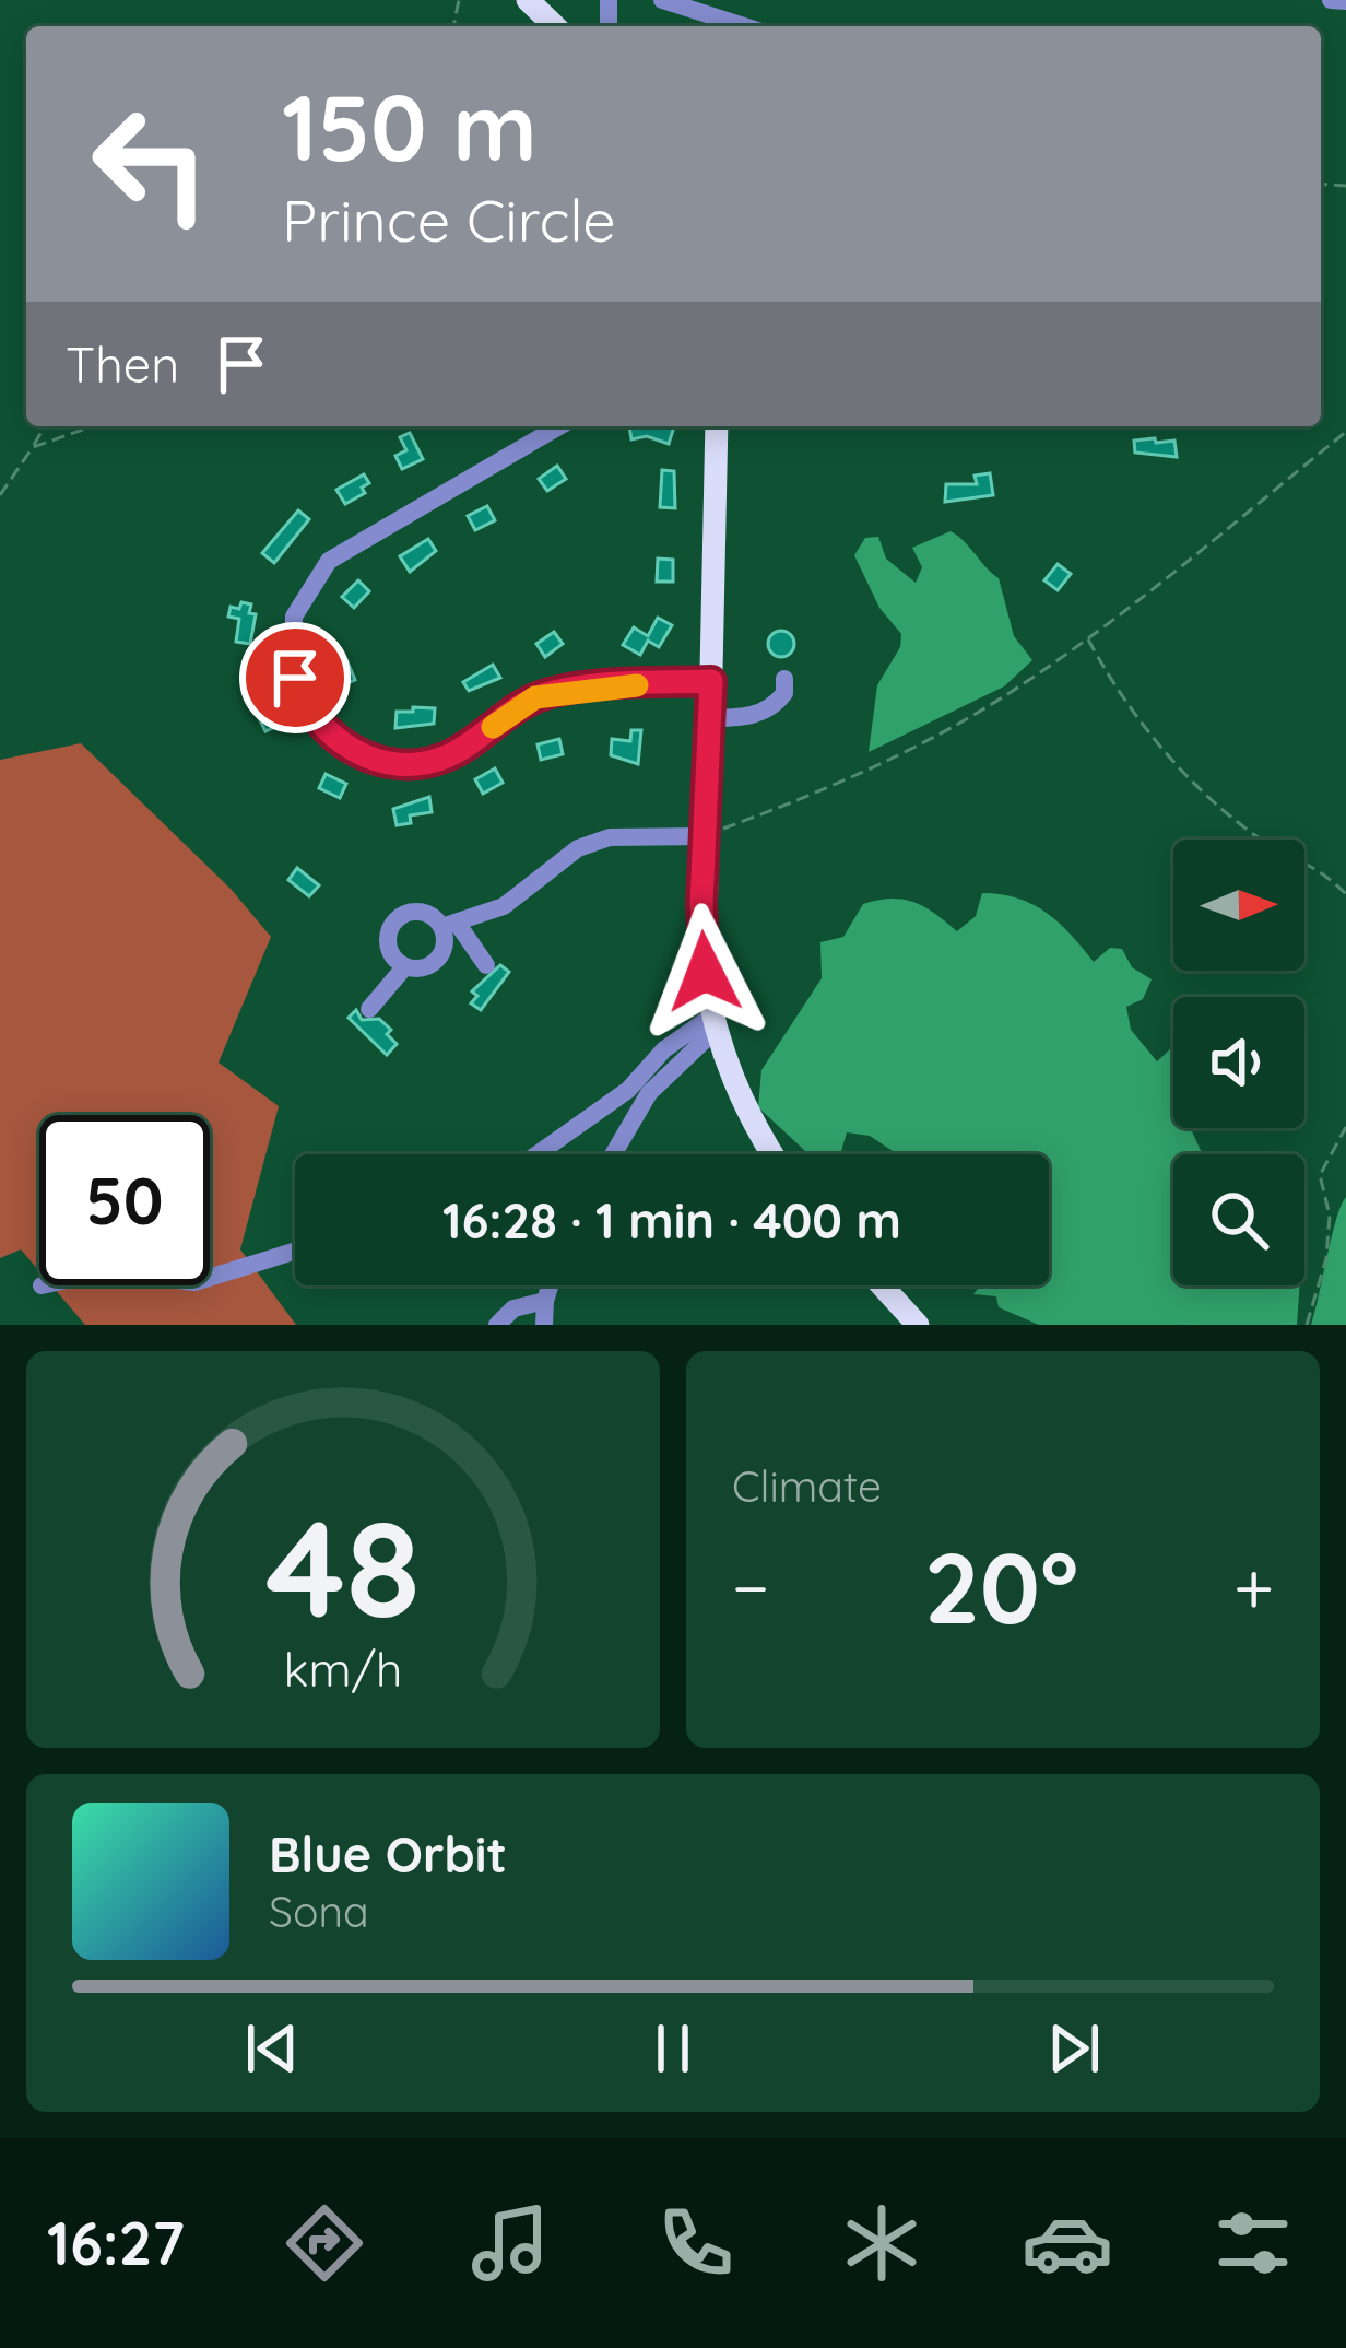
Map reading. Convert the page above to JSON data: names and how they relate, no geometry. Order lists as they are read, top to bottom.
{
  "north": "right",
  "page": {
    "turn": ["150 m", "Prince Circle"],
    "then": "Then",
    "limit": "50",
    "trip": "16:28 · 1 min · 400 m",
    "tile": "Climate",
    "heat": ["−", "20°", "+"],
    "song": ["Blue Orbit", "Sona"],
    "tabs": "16:27",
    "gauge": ["48", "km/h"]
  }
}
